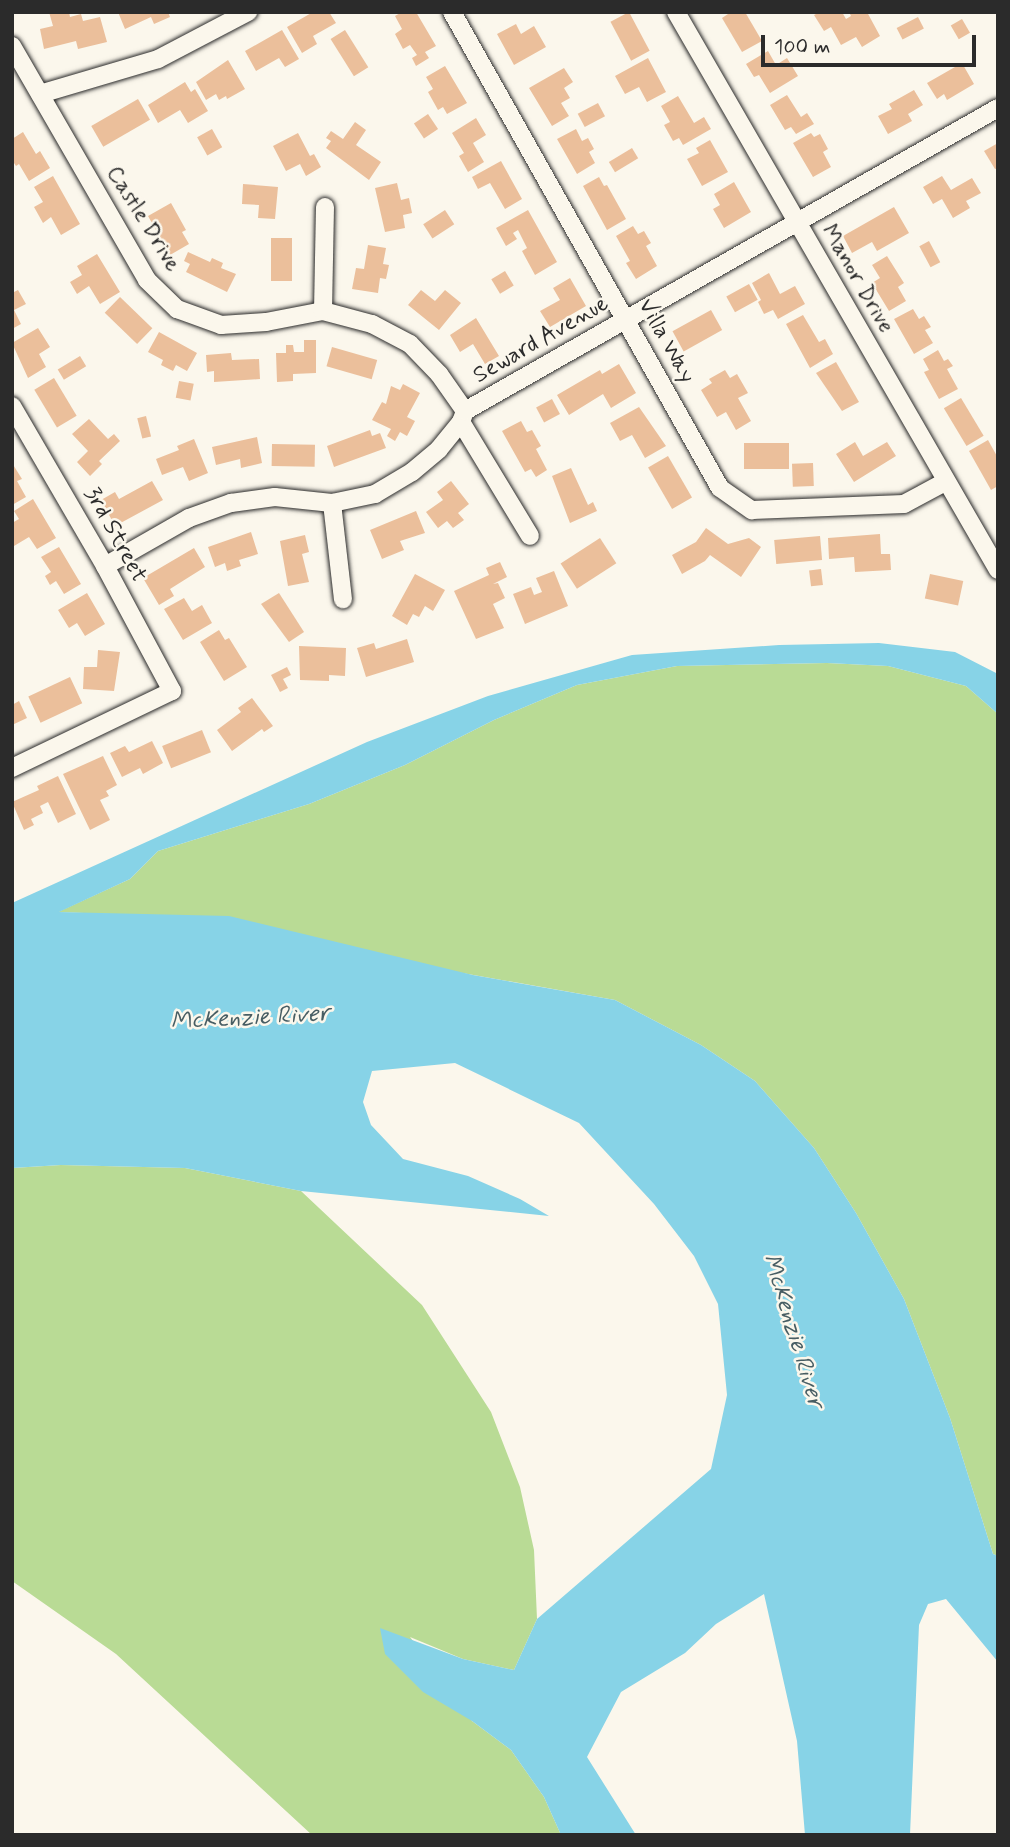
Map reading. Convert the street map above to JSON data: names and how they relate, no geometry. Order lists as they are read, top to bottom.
{
  "streets": {
    "street": [
      "Castle Drive",
      "Manor Drive",
      "Seward Avenue",
      "Villa Way",
      "3rd Street"
    ]
  },
  "crossings": [
    ["Castle Drive", "Seward Avenue"],
    ["Manor Drive", "Seward Avenue"],
    ["Manor Drive", "Villa Way"],
    ["Seward Avenue", "Villa Way"],
    ["Seward Avenue", "3rd Street"]
  ],
  "water": ["McKenzie River"],
  "scale_bar": "100 m"
}
